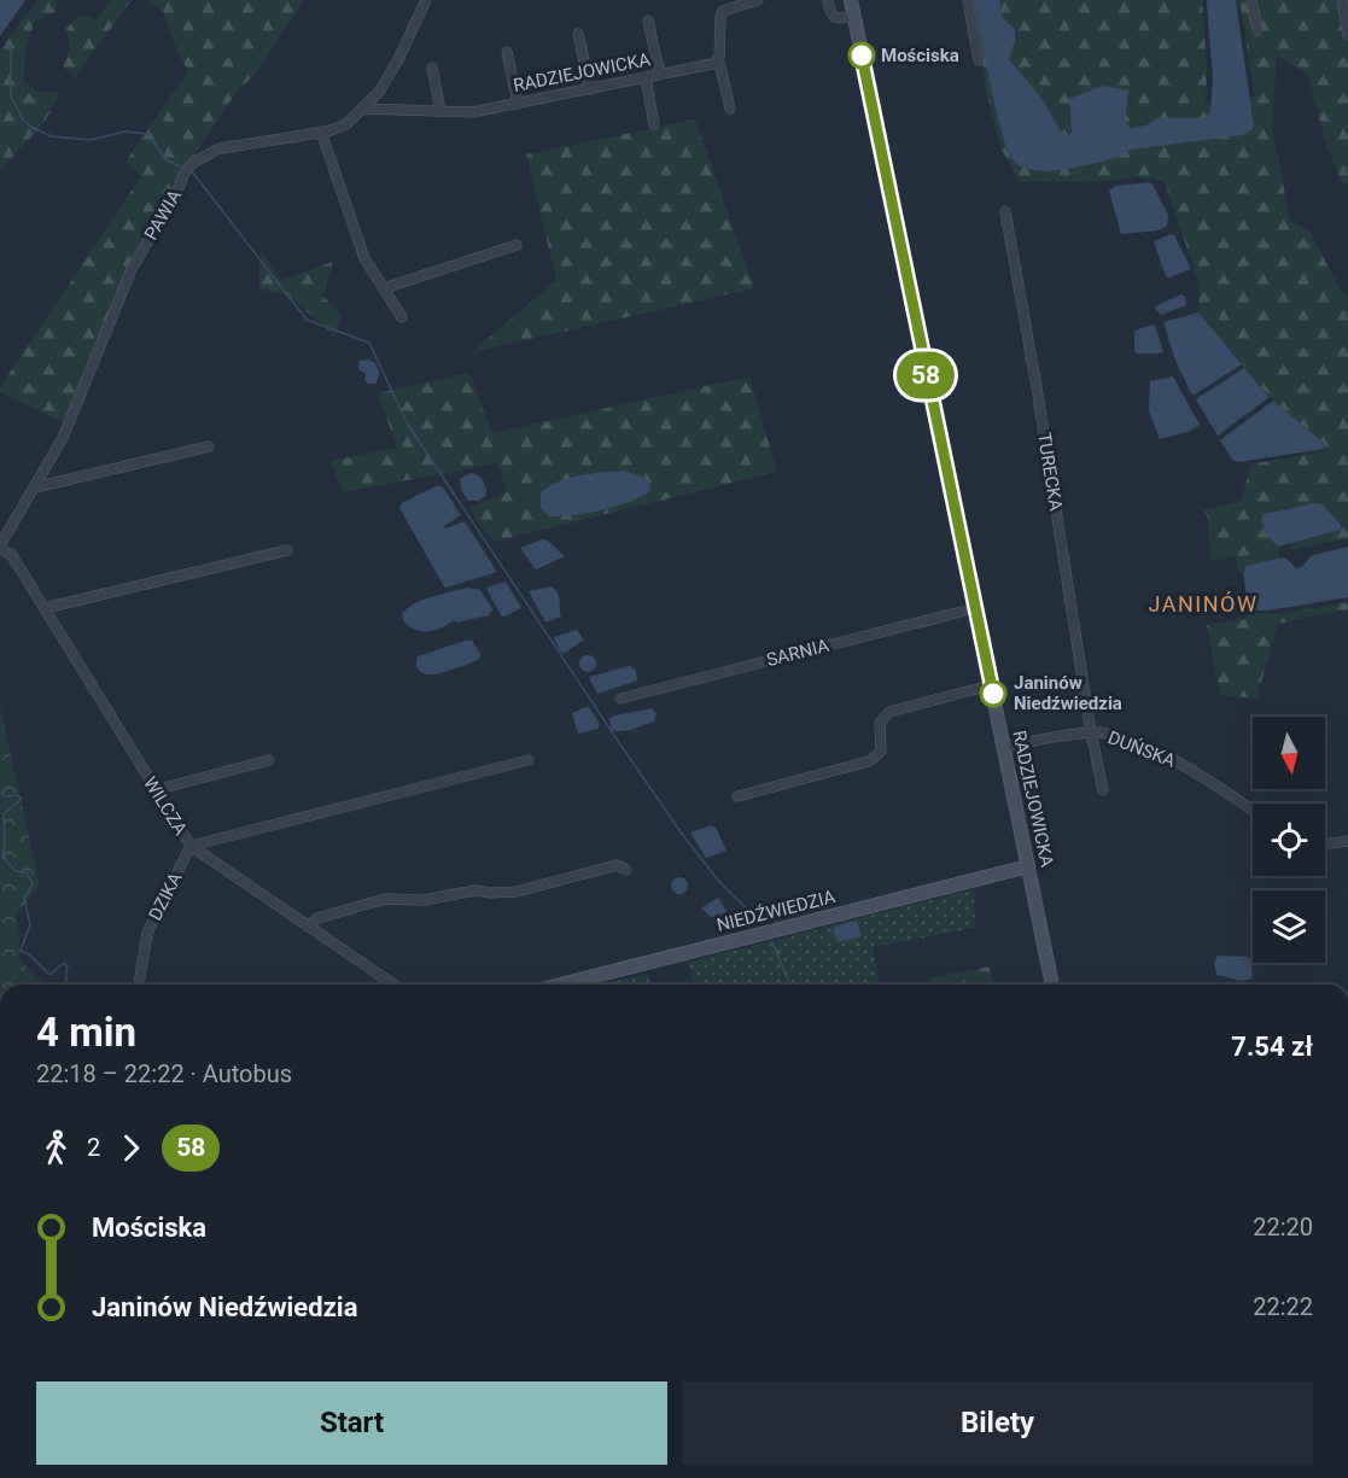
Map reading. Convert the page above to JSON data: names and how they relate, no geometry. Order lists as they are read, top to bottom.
{
  "streets": {
    "main road": ["RADZIEJOWICKA", "NIEDŹWIEDZIA"],
    "street": [
      "PAWIA",
      "TURECKA",
      "SARNIA",
      "DUŃSKA",
      "WILCZA",
      "DZIKA"
    ]
  },
  "crossings": [
    ["RADZIEJOWICKA", "PAWIA"],
    ["RADZIEJOWICKA", "SARNIA"],
    ["RADZIEJOWICKA", "DUŃSKA"],
    ["RADZIEJOWICKA", "NIEDŹWIEDZIA"],
    ["PAWIA", "WILCZA"],
    ["TURECKA", "DUŃSKA"],
    ["WILCZA", "DZIKA"]
  ],
  "districts": ["JANINÓW"],
  "places": ["Mościska", "Janinów Niedźwiedzia"],
  "lines": ["bus line 58"],
  "north": "bottom",
  "page": {
    "on_map": "58",
    "heading": ["4 min", "22:18 – 22:22 · Autobus", "7.54 zł"],
    "legs": ["2", "58"],
    "list": [
      {
        "name": "Mościska",
        "value": "22:20"
      },
      {
        "name": "Janinów Niedźwiedzia",
        "value": "22:22"
      }
    ],
    "buttons": ["Start", "Bilety"]
  }
}
